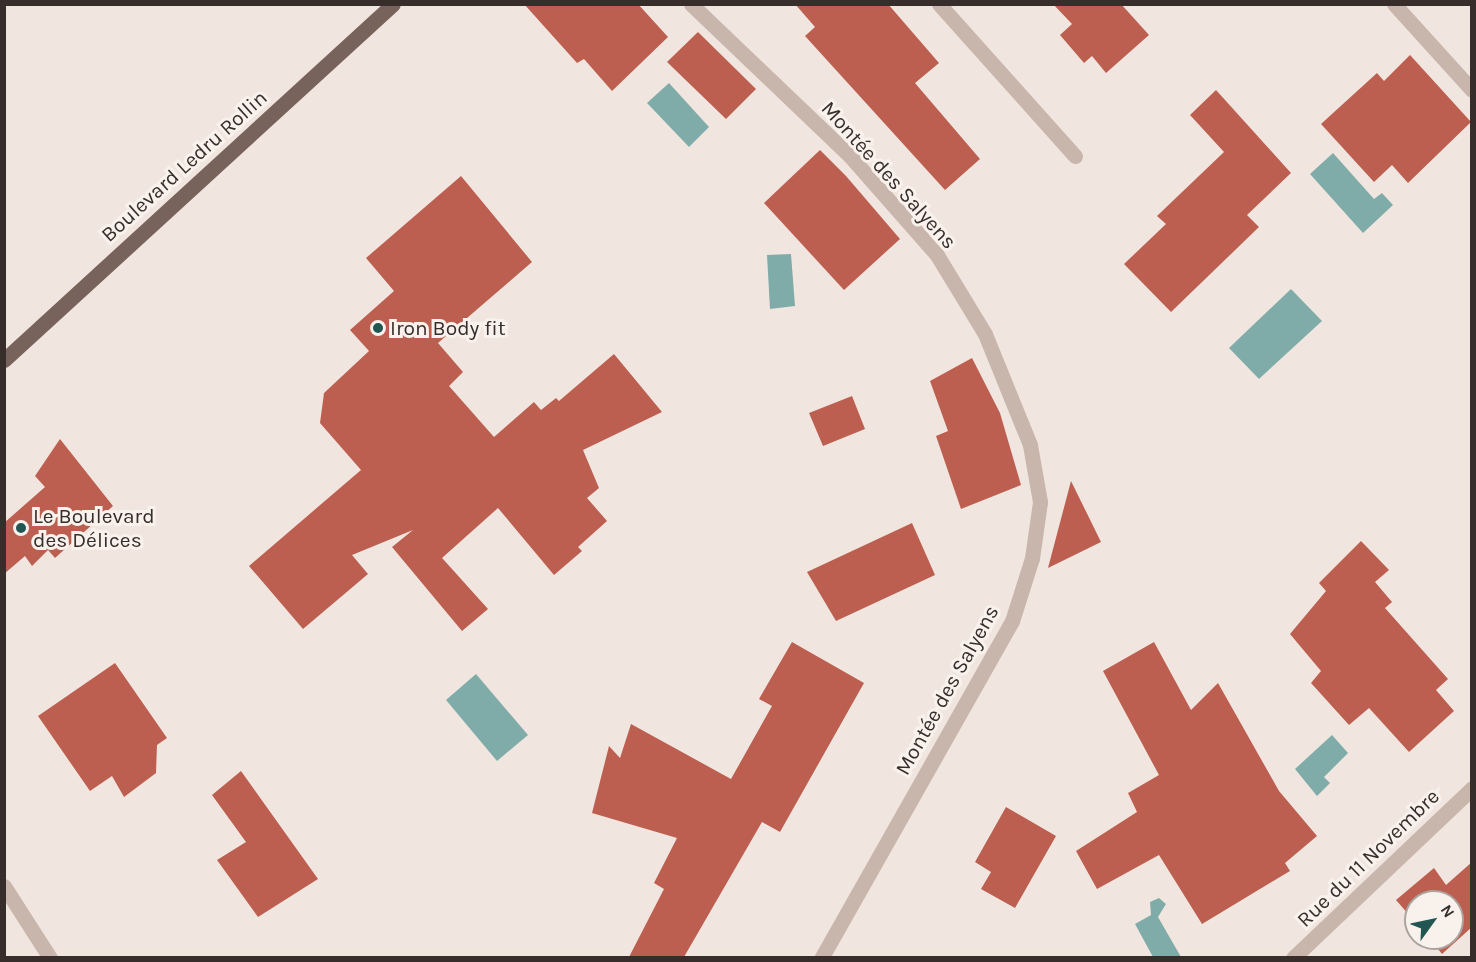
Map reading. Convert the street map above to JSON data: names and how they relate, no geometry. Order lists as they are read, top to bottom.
{
  "streets": {
    "main road": ["Boulevard Ledru Rollin"],
    "street": ["Montée des Salyens", "Rue du 11 Novembre"]
  },
  "places": ["Iron Body fit", "Le Boulevard des Délices"],
  "north": "top right"
}
